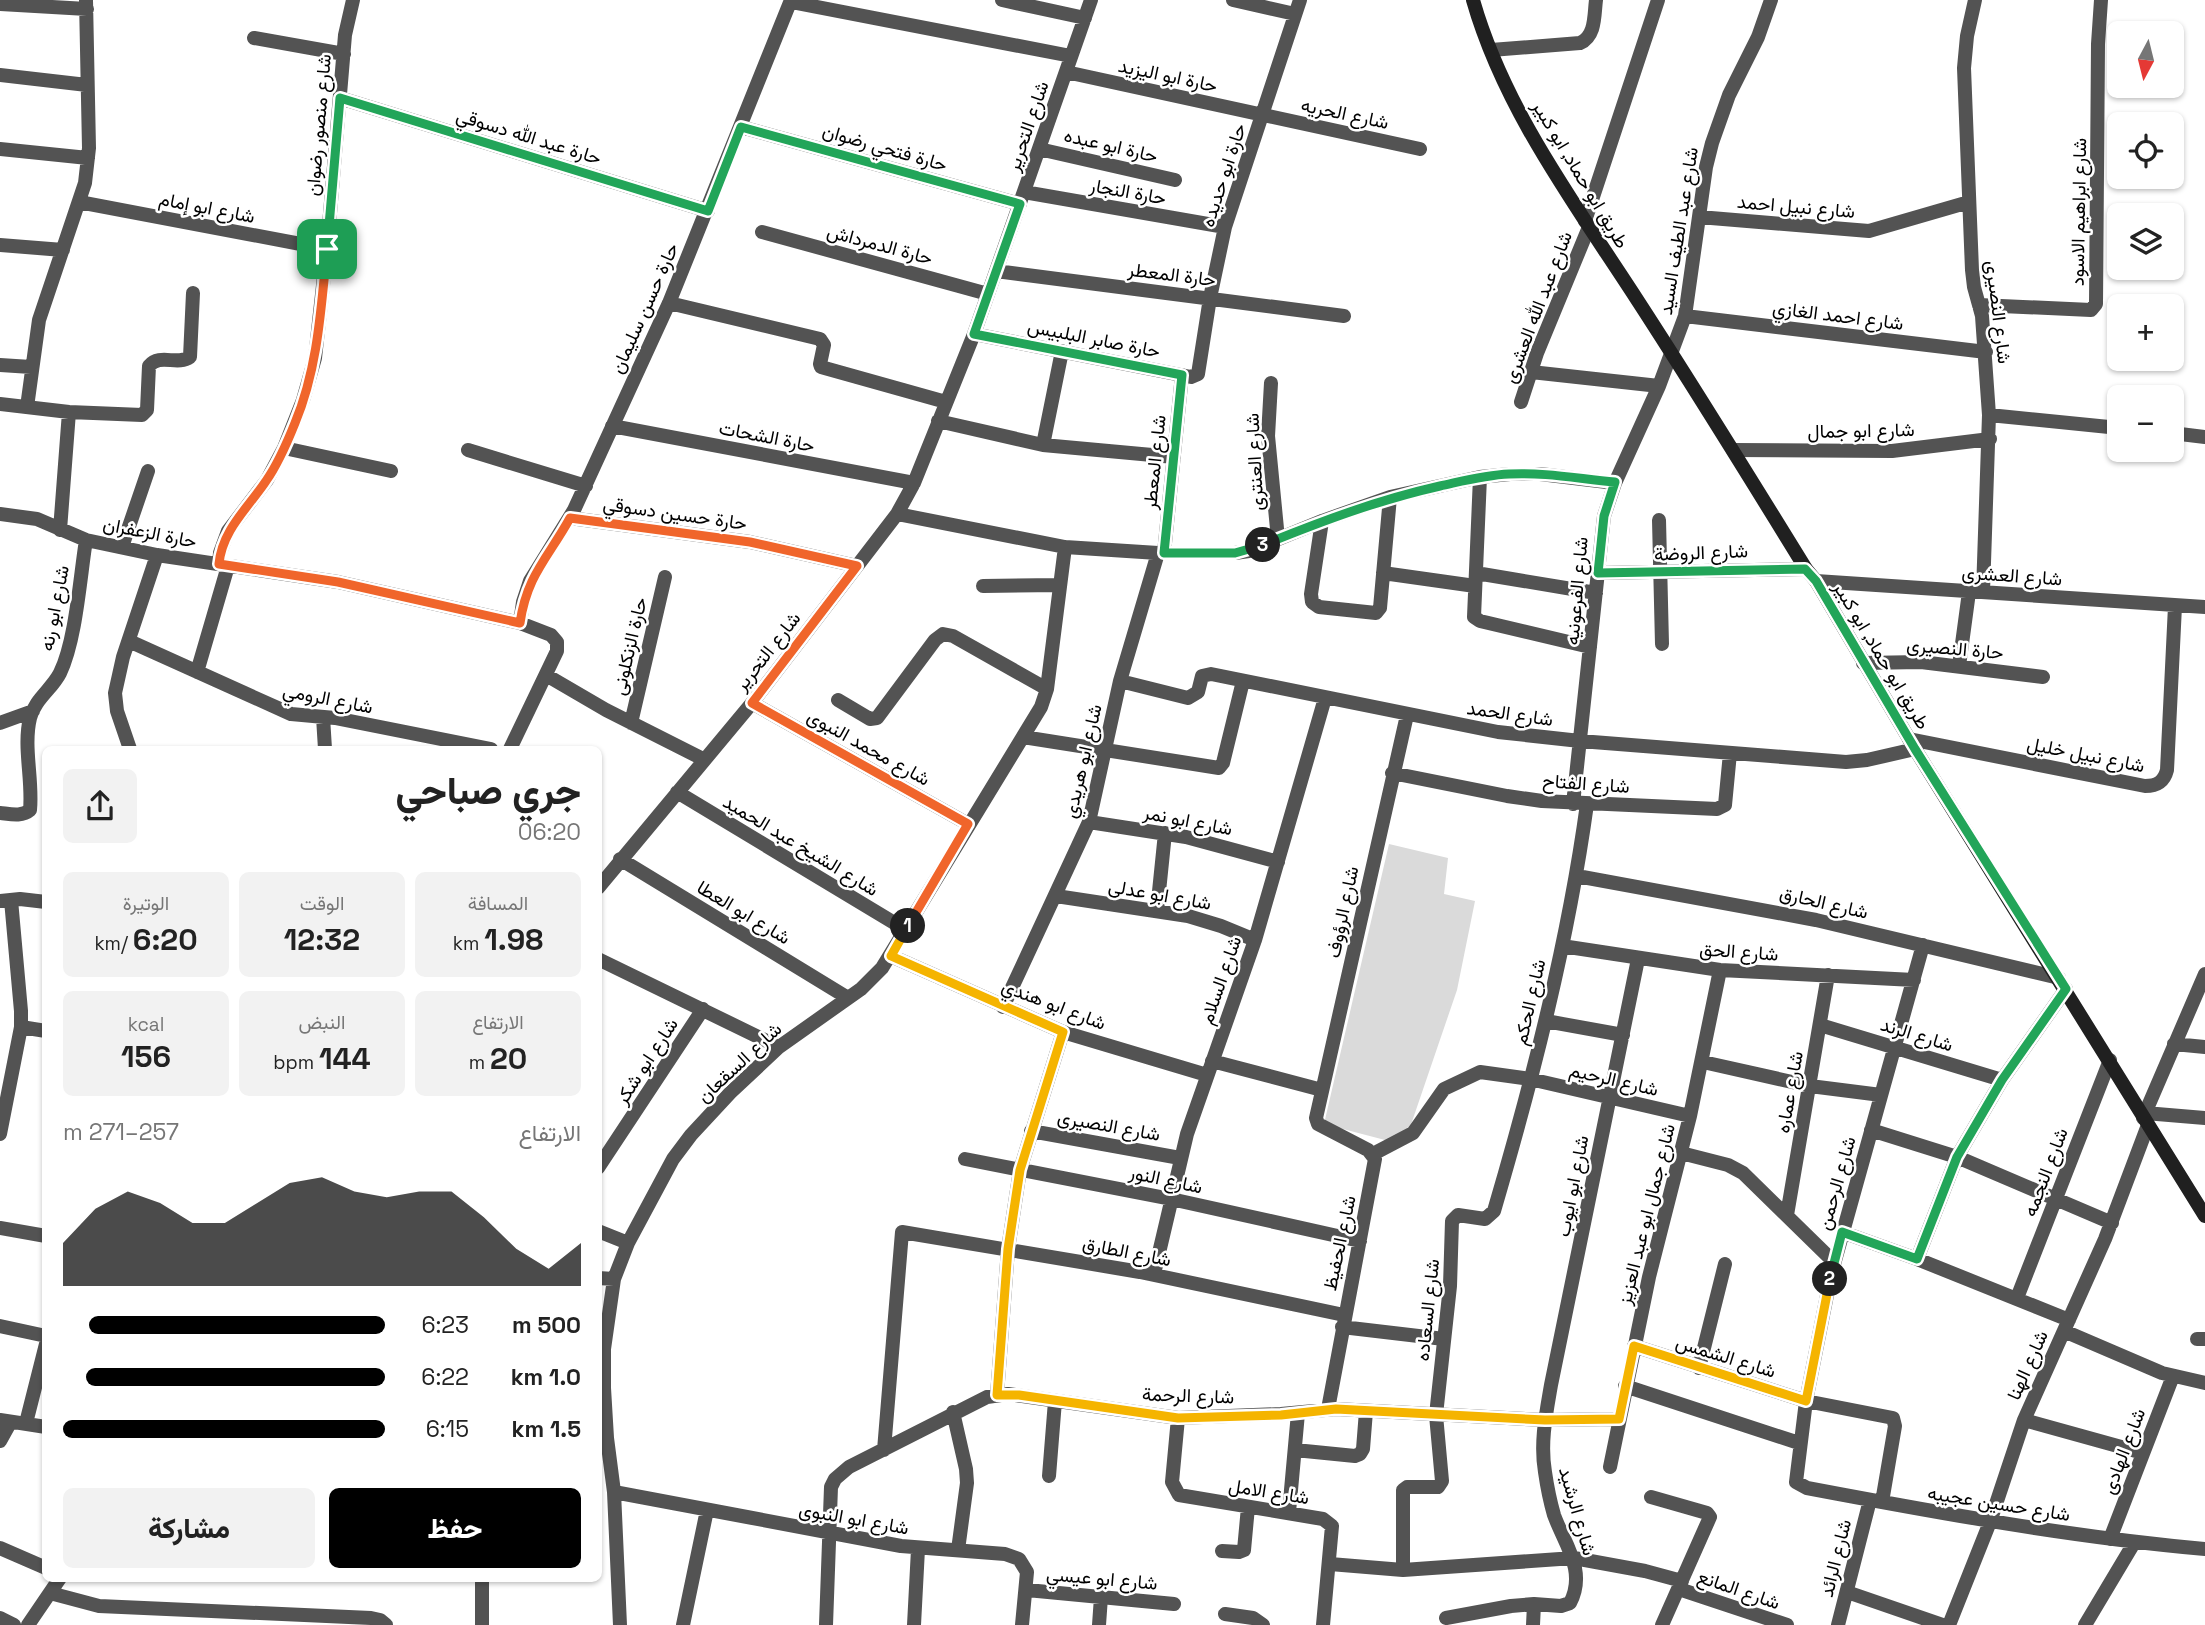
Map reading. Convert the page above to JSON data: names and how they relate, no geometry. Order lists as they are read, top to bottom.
{
  "streets": {
    "main road": ["طريق ابو حماد, ابو كبير"],
    "street": [
      "حارة ابو اليزيد",
      "شارع الحريه",
      "شارع منصور رضوان",
      "شارع التحرير",
      "حارة عبد الله دسوقي",
      "حارة ابو عبده",
      "حارة فتحي رضوان",
      "حارة ابو حديده",
      "حارة النجار",
      "شارع نبيل احمد",
      "شارع ابو إمام",
      "شارع ابراهيم الاسود",
      "شارع عبد الطيف السيد",
      "حارة الدمرداش",
      "حارة المعطر",
      "شارع عبد الله العشرى",
      "حارة حسن سليمان",
      "شارع النصيرى",
      "شارع احمد الغازي",
      "حارة صابر البلبيس",
      "شارع ابو جمال",
      "حارة الشحات",
      "شارع المعطر",
      "شارع العنترى",
      "حارة حسين دسوقي",
      "حارة الزعفران",
      "شارع الروضة",
      "شارع العشرى",
      "شارع الفرعونيه",
      "شارع ابو رنه",
      "حارة الزنكلونى",
      "حارة النصيرى",
      "شارع الرومي",
      "شارع الحمد",
      "شارع محمد النبوى",
      "شارع نبيل خليل",
      "شارع ابو هريدي",
      "شارع الفتاح",
      "شارع ابو نمر",
      "شارع الشيخ عبد الحميد",
      "شارع ابو عدلى",
      "شارع الحارق",
      "شارع ابو العطا",
      "شارع الرؤوف",
      "شارع الحق",
      "شارع السلام",
      "شارع الحكم",
      "شارع ابو هندي",
      "شارع الرند",
      "شارع ابو شكر",
      "شارع السقعان",
      "شارع الرحيم",
      "شارع عماره",
      "شارع النجمه",
      "شارع النور",
      "شارع الرحمن",
      "شارع ابو ايوب",
      "شارع جمال ابو عبد العزيز",
      "شارع الحفيظ",
      "شارع الطارق",
      "شارع السعاده",
      "شارع الشمس",
      "شارع الهنا",
      "شارع الرحمة",
      "شارع الهادى",
      "شارع الامل",
      "شارع حسين عجيبه",
      "شارع الرشيد",
      "شارع ابو النبوى",
      "شارع الرائد",
      "شارع ابو عيسي",
      "شارع المانع"
    ]
  },
  "crossings": [
    ["حارة ابو اليزيد", "شارع الحريه"],
    ["حارة ابو اليزيد", "شارع التحرير"],
    ["حارة ابو اليزيد", "حارة ابو حديده"],
    ["شارع الحريه", "حارة ابو حديده"],
    ["شارع منصور رضوان", "حارة عبد الله دسوقي"],
    ["شارع منصور رضوان", "شارع ابو إمام"],
    ["شارع منصور رضوان", "حارة الزعفران"],
    ["شارع منصور رضوان", "شارع الرومي"],
    ["شارع التحرير", "حارة ابو عبده"],
    ["شارع التحرير", "حارة فتحي رضوان"],
    ["شارع التحرير", "حارة النجار"],
    ["شارع التحرير", "حارة الدمرداش"],
    ["شارع التحرير", "حارة المعطر"],
    ["شارع التحرير", "حارة صابر البلبيس"],
    ["شارع التحرير", "حارة الشحات"],
    ["شارع التحرير", "حارة حسين دسوقي"],
    ["شارع التحرير", "شارع محمد النبوى"],
    ["شارع التحرير", "شارع الشيخ عبد الحميد"],
    ["شارع التحرير", "شارع ابو العطا"],
    ["حارة عبد الله دسوقي", "حارة حسن سليمان"],
    ["حارة فتحي رضوان", "حارة النجار"],
    ["حارة فتحي رضوان", "حارة حسن سليمان"],
    ["طريق ابو حماد, ابو كبير", "شارع عبد الطيف السيد"],
    ["طريق ابو حماد, ابو كبير", "شارع عبد الله العشرى"],
    ["طريق ابو حماد, ابو كبير", "شارع ابو جمال"],
    ["طريق ابو حماد, ابو كبير", "شارع الروضة"],
    ["طريق ابو حماد, ابو كبير", "شارع العشرى"],
    ["طريق ابو حماد, ابو كبير", "شارع الفرعونيه"],
    ["طريق ابو حماد, ابو كبير", "حارة النصيرى"],
    ["طريق ابو حماد, ابو كبير", "شارع الحمد"],
    ["طريق ابو حماد, ابو كبير", "شارع نبيل خليل"],
    ["طريق ابو حماد, ابو كبير", "شارع الحارق"],
    ["طريق ابو حماد, ابو كبير", "شارع النجمه"],
    ["طريق ابو حماد, ابو كبير", "شارع الهنا"],
    ["حارة ابو حديده", "حارة النجار"],
    ["حارة ابو حديده", "حارة المعطر"],
    ["حارة ابو حديده", "حارة صابر البلبيس"],
    ["شارع نبيل احمد", "شارع عبد الطيف السيد"],
    ["شارع نبيل احمد", "شارع النصيرى"],
    ["شارع ابراهيم الاسود", "شارع النصيرى"],
    ["شارع عبد الطيف السيد", "شارع احمد الغازي"],
    ["شارع عبد الطيف السيد", "شارع الفرعونيه"],
    ["حارة حسن سليمان", "حارة الشحات"],
    ["حارة حسن سليمان", "حارة حسين دسوقي"],
    ["حارة حسن سليمان", "حارة الزعفران"],
    ["شارع النصيرى", "شارع احمد الغازي"],
    ["شارع النصيرى", "شارع ابو جمال"],
    ["شارع النصيرى", "شارع العشرى"],
    ["شارع النصيرى", "حارة النصيرى"],
    ["شارع النصيرى", "شارع السلام"],
    ["حارة صابر البلبيس", "شارع المعطر"],
    ["شارع المعطر", "شارع ابو هريدي"],
    ["حارة الزعفران", "شارع ابو رنه"],
    ["شارع الروضة", "شارع الفرعونيه"],
    ["شارع العشرى", "شارع نبيل خليل"],
    ["شارع الفرعونيه", "شارع الحمد"],
    ["شارع الفرعونيه", "شارع الفتاح"],
    ["شارع الفرعونيه", "شارع الحكم"],
    ["شارع الحمد", "شارع نبيل خليل"],
    ["شارع الحمد", "شارع ابو هريدي"],
    ["شارع الحمد", "شارع الفتاح"],
    ["شارع الحمد", "شارع الرؤوف"],
    ["شارع الحمد", "شارع السلام"],
    ["شارع محمد النبوى", "شارع السقعان"],
    ["شارع ابو هريدي", "شارع ابو نمر"],
    ["شارع ابو هريدي", "شارع ابو عدلى"],
    ["شارع ابو هريدي", "شارع ابو هندي"],
    ["شارع الفتاح", "شارع الرؤوف"],
    ["شارع الفتاح", "شارع الحكم"],
    ["شارع ابو نمر", "شارع السلام"],
    ["شارع الشيخ عبد الحميد", "شارع السقعان"],
    ["شارع ابو عدلى", "شارع السلام"],
    ["شارع الحارق", "شارع الحكم"],
    ["شارع الحارق", "شارع الرحمن"],
    ["شارع ابو العطا", "شارع السقعان"],
    ["شارع الرؤوف", "شارع ابو هندي"],
    ["شارع الرؤوف", "شارع الرحيم"],
    ["شارع الرؤوف", "شارع الحفيظ"],
    ["شارع الحق", "شارع الحكم"],
    ["شارع الحق", "شارع عماره"],
    ["شارع الحق", "شارع الرحمن"],
    ["شارع الحق", "شارع ابو ايوب"],
    ["شارع الحق", "شارع جمال ابو عبد العزيز"],
    ["شارع السلام", "شارع ابو هندي"],
    ["شارع السلام", "شارع النور"],
    ["شارع السلام", "شارع الطارق"],
    ["شارع الحكم", "شارع الرحيم"],
    ["شارع الحكم", "شارع السعاده"],
    ["شارع ابو هندي", "شارع السقعان"],
    ["شارع الرند", "شارع عماره"],
    ["شارع الرند", "شارع الرحمن"],
    ["شارع السقعان", "شارع ابو النبوى"],
    ["شارع الرحيم", "شارع ابو ايوب"],
    ["شارع الرحيم", "شارع جمال ابو عبد العزيز"],
    ["شارع الرحيم", "شارع الحفيظ"],
    ["شارع النور", "شارع الحفيظ"],
    ["شارع الرحمن", "شارع الشمس"],
    ["شارع الرحمن", "شارع حسين عجيبه"],
    ["شارع ابو ايوب", "شارع الرحمة"],
    ["شارع ابو ايوب", "شارع الرشيد"],
    ["شارع جمال ابو عبد العزيز", "شارع الشمس"],
    ["شارع جمال ابو عبد العزيز", "شارع الرحمة"],
    ["شارع الحفيظ", "شارع الطارق"],
    ["شارع الحفيظ", "شارع الرحمة"],
    ["شارع الطارق", "شارع السعاده"],
    ["شارع الطارق", "شارع الرحمة"],
    ["شارع السعاده", "شارع الرحمة"],
    ["شارع السعاده", "شارع المانع"],
    ["شارع الشمس", "شارع الرائد"],
    ["شارع الهنا", "شارع حسين عجيبه"],
    ["شارع الرحمة", "شارع الامل"],
    ["شارع الرحمة", "شارع الرشيد"],
    ["شارع الرحمة", "شارع ابو النبوى"],
    ["شارع الهادى", "شارع حسين عجيبه"],
    ["شارع الامل", "شارع المانع"],
    ["شارع حسين عجيبه", "شارع الرائد"],
    ["شارع الرشيد", "شارع المانع"],
    ["شارع ابو النبوى", "شارع ابو عيسي"]
  ],
  "north": "bottom",
  "page": {
    "map_buttons": ["+", "−"],
    "pins": ["3", "1", "2"],
    "heading": ["جري صباحي", "06:20"],
    "stats": [
      ["المسافة", "1.98 km"],
      ["الوقت", "12:32"],
      ["الوتيرة", "6:20 /km"],
      ["الارتفاع", "20 m"],
      ["النبض", "144 bpm"],
      ["kcal", "156"]
    ],
    "chart": ["الارتفاع", "257–271 m"],
    "list": [
      {
        "name": "500 m",
        "note": "6:23"
      },
      {
        "name": "1.0 km",
        "note": "6:22"
      },
      {
        "name": "1.5 km",
        "note": "6:15"
      }
    ],
    "buttons": ["حفظ", "مشاركة"]
  }
}
